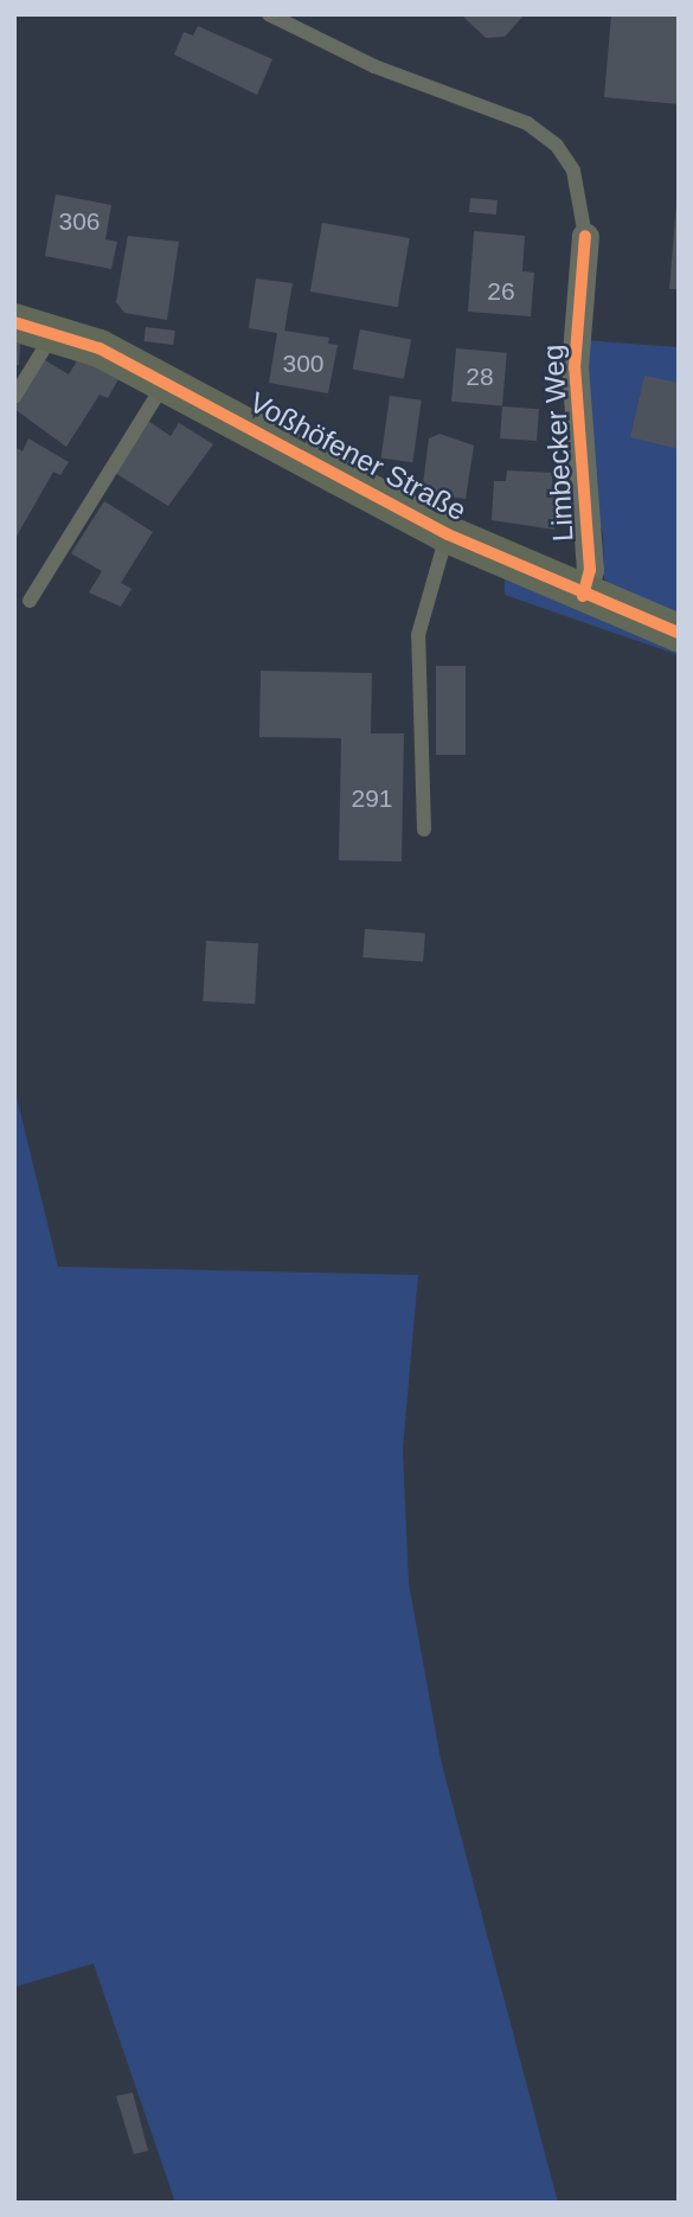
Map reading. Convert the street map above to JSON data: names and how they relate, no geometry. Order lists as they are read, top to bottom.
{
  "streets": {
    "street": ["Limbecker Weg", "Voßhöfener Straße"]
  },
  "crossings": [
    ["Limbecker Weg", "Voßhöfener Straße"]
  ],
  "house_numbers": [
    "306",
    "26",
    "300",
    "28",
    "291"
  ]
}
